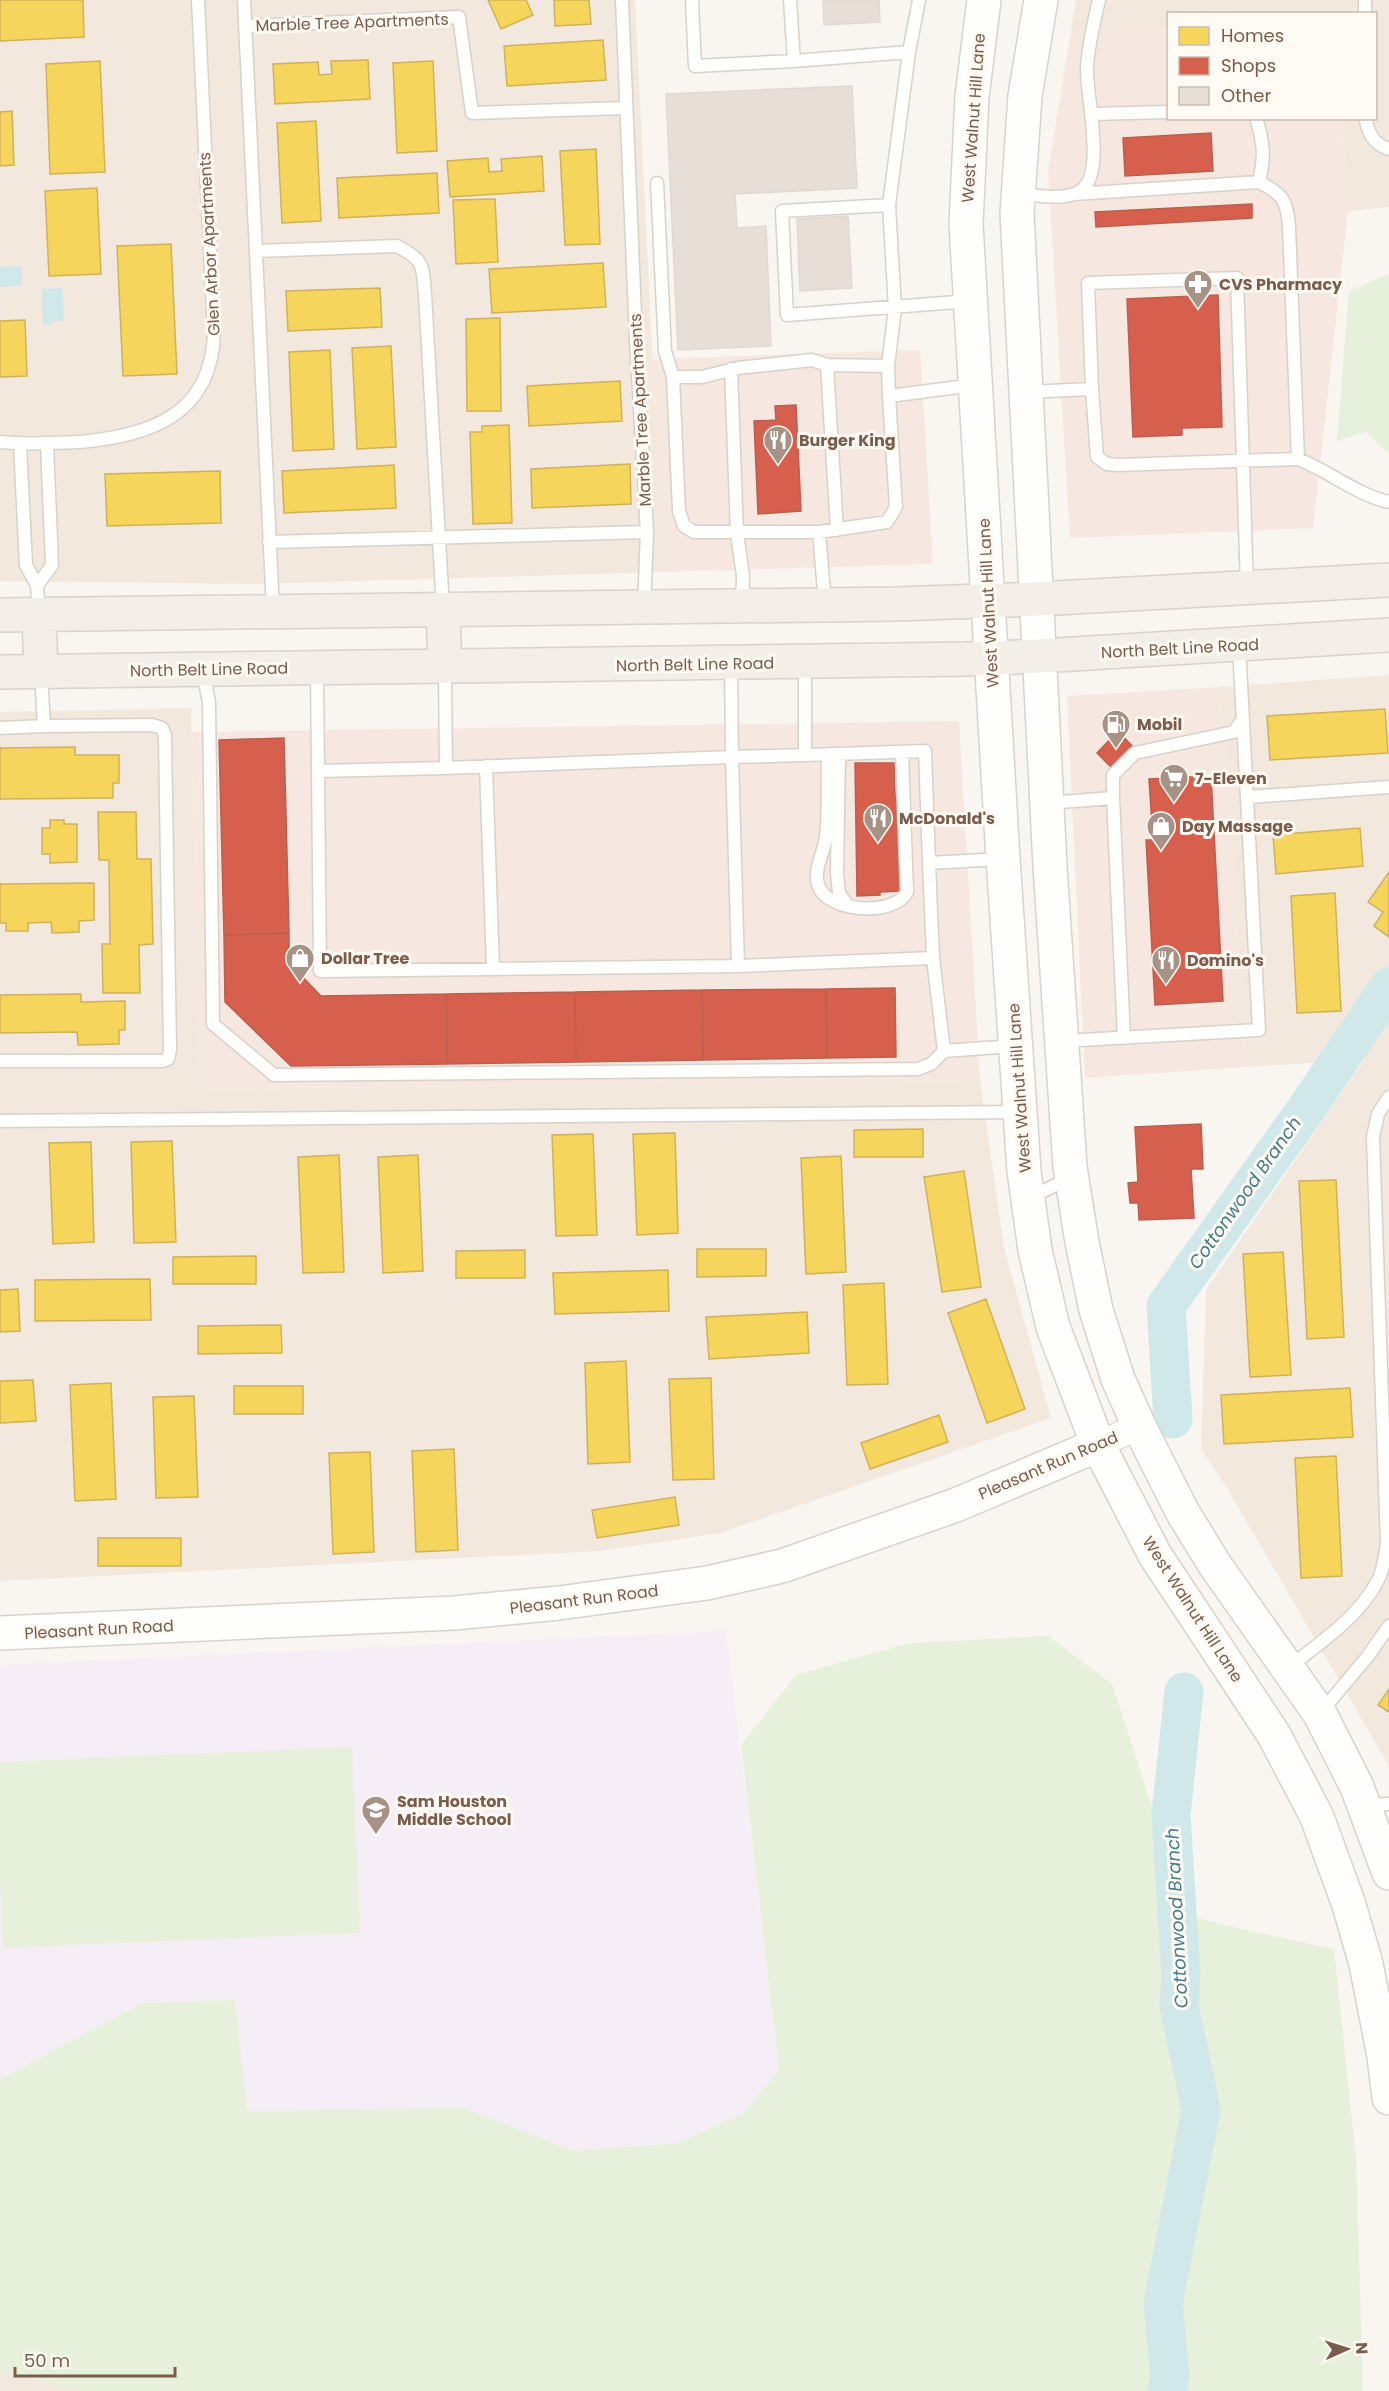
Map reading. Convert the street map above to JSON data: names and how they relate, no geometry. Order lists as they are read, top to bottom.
{
  "streets": {
    "main road": ["West Walnut Hill Lane", "North Belt Line Road", "Pleasant Run Road"],
    "lane": ["Marble Tree Apartments", "Glen Arbor Apartments"]
  },
  "crossings": [
    ["West Walnut Hill Lane", "North Belt Line Road"],
    ["West Walnut Hill Lane", "Pleasant Run Road"]
  ],
  "water": ["Cottonwood Branch"],
  "places": {
    "pharmacy": ["CVS Pharmacy"],
    "restaurant": ["Burger King", "McDonald's", "Domino's"],
    "fuel station": ["Mobil"],
    "supermarket": ["7-Eleven"],
    "shop": ["Day Massage", "Dollar Tree"],
    "school or university": ["Sam Houston Middle School"]
  },
  "legend": ["Homes", "Shops", "Other"],
  "scale_bar": "50 m",
  "north": "right"
}
